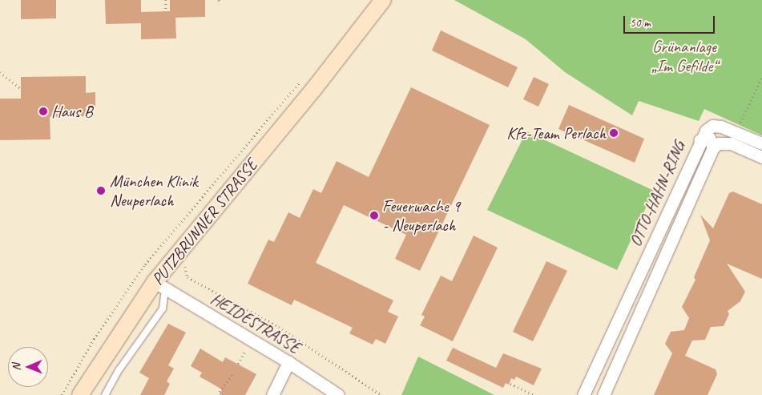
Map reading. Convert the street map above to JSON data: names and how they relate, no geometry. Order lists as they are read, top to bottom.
{
  "streets": {
    "main road": ["PUTZBRUNNER STRASSE"],
    "street": ["OTTO-HAHN-RING", "HEIDESTRASSE"]
  },
  "crossings": [
    ["PUTZBRUNNER STRASSE", "HEIDESTRASSE"]
  ],
  "parks": ["Grünanlage „Im Gefilde“"],
  "places": [
    "Haus B",
    "Kfz-Team Perlach",
    "München Klinik Neuperlach",
    "Feuerwache 9 - Neuperlach"
  ],
  "scale_bar": "50 m",
  "north": "left"
}
